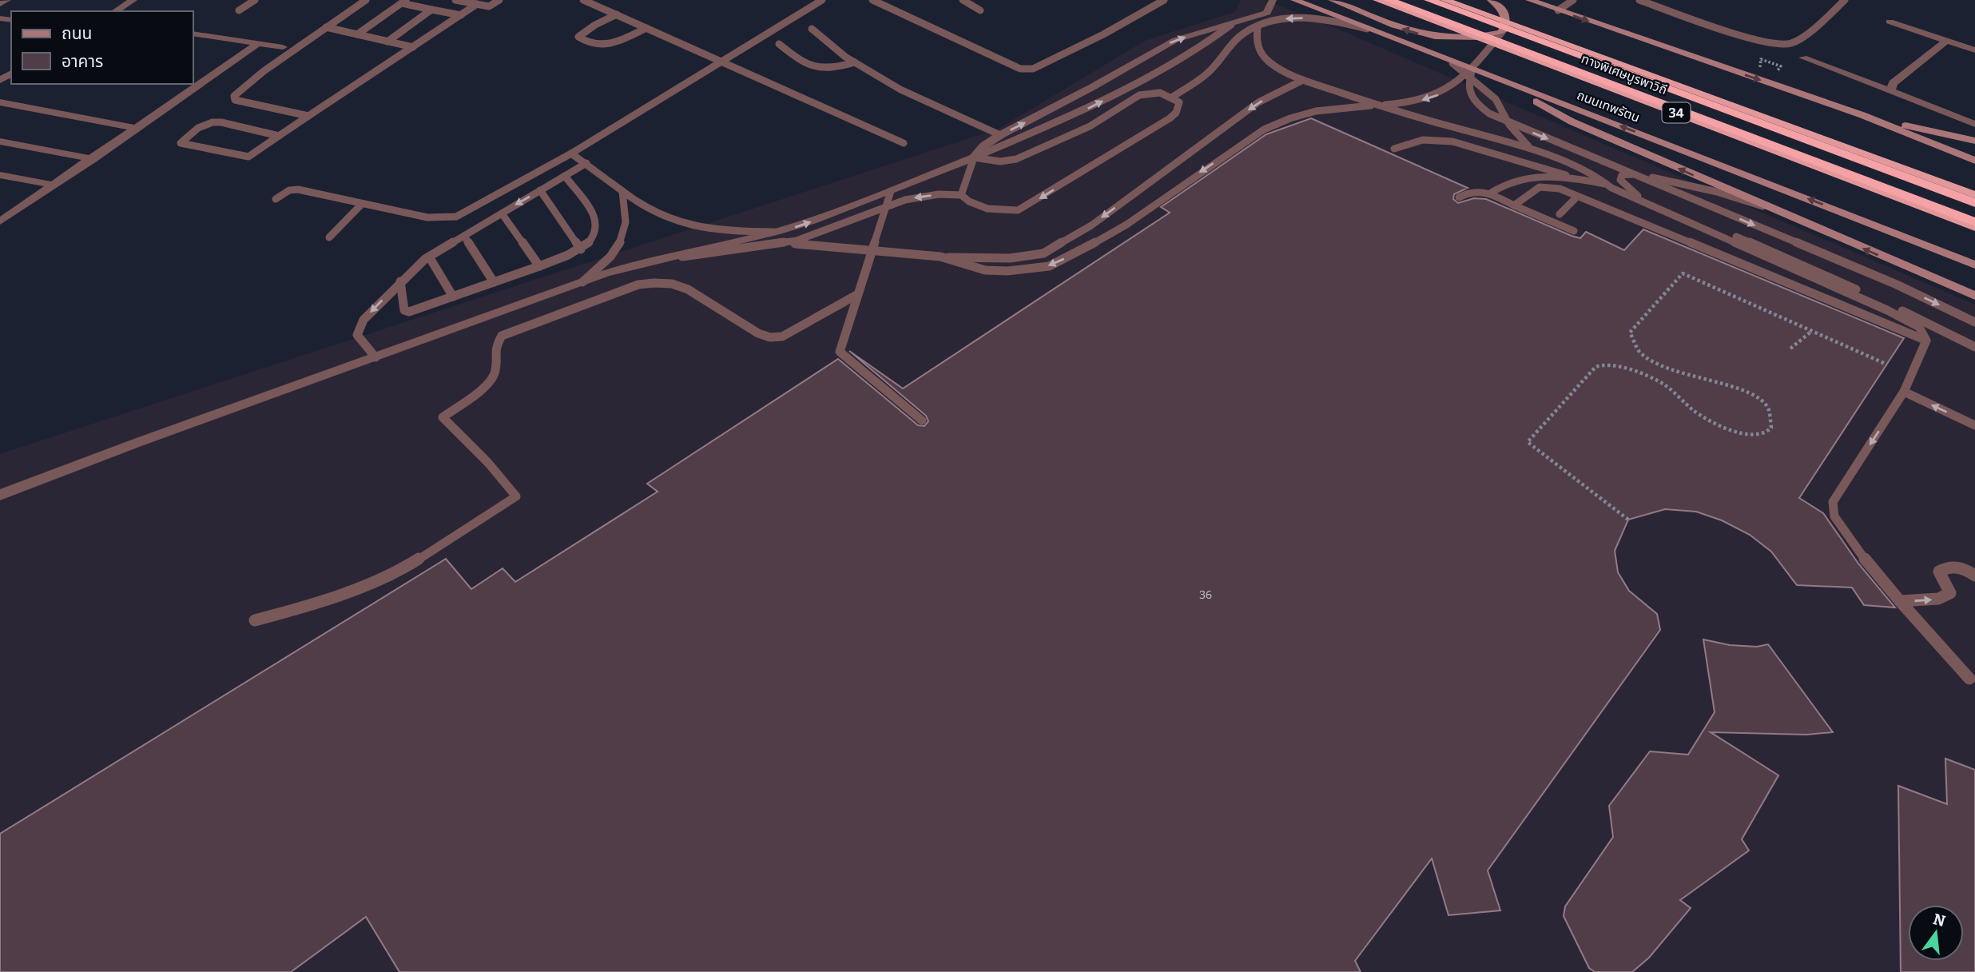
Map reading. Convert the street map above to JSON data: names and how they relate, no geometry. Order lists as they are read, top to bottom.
{
  "streets": {
    "highway": ["ทางพิเศษบูรพาวิถี", "ถนนเทพรัตน", "34"]
  },
  "house_numbers": ["36"],
  "legend": ["ถนน", "อาคาร"],
  "north": "top"
}
